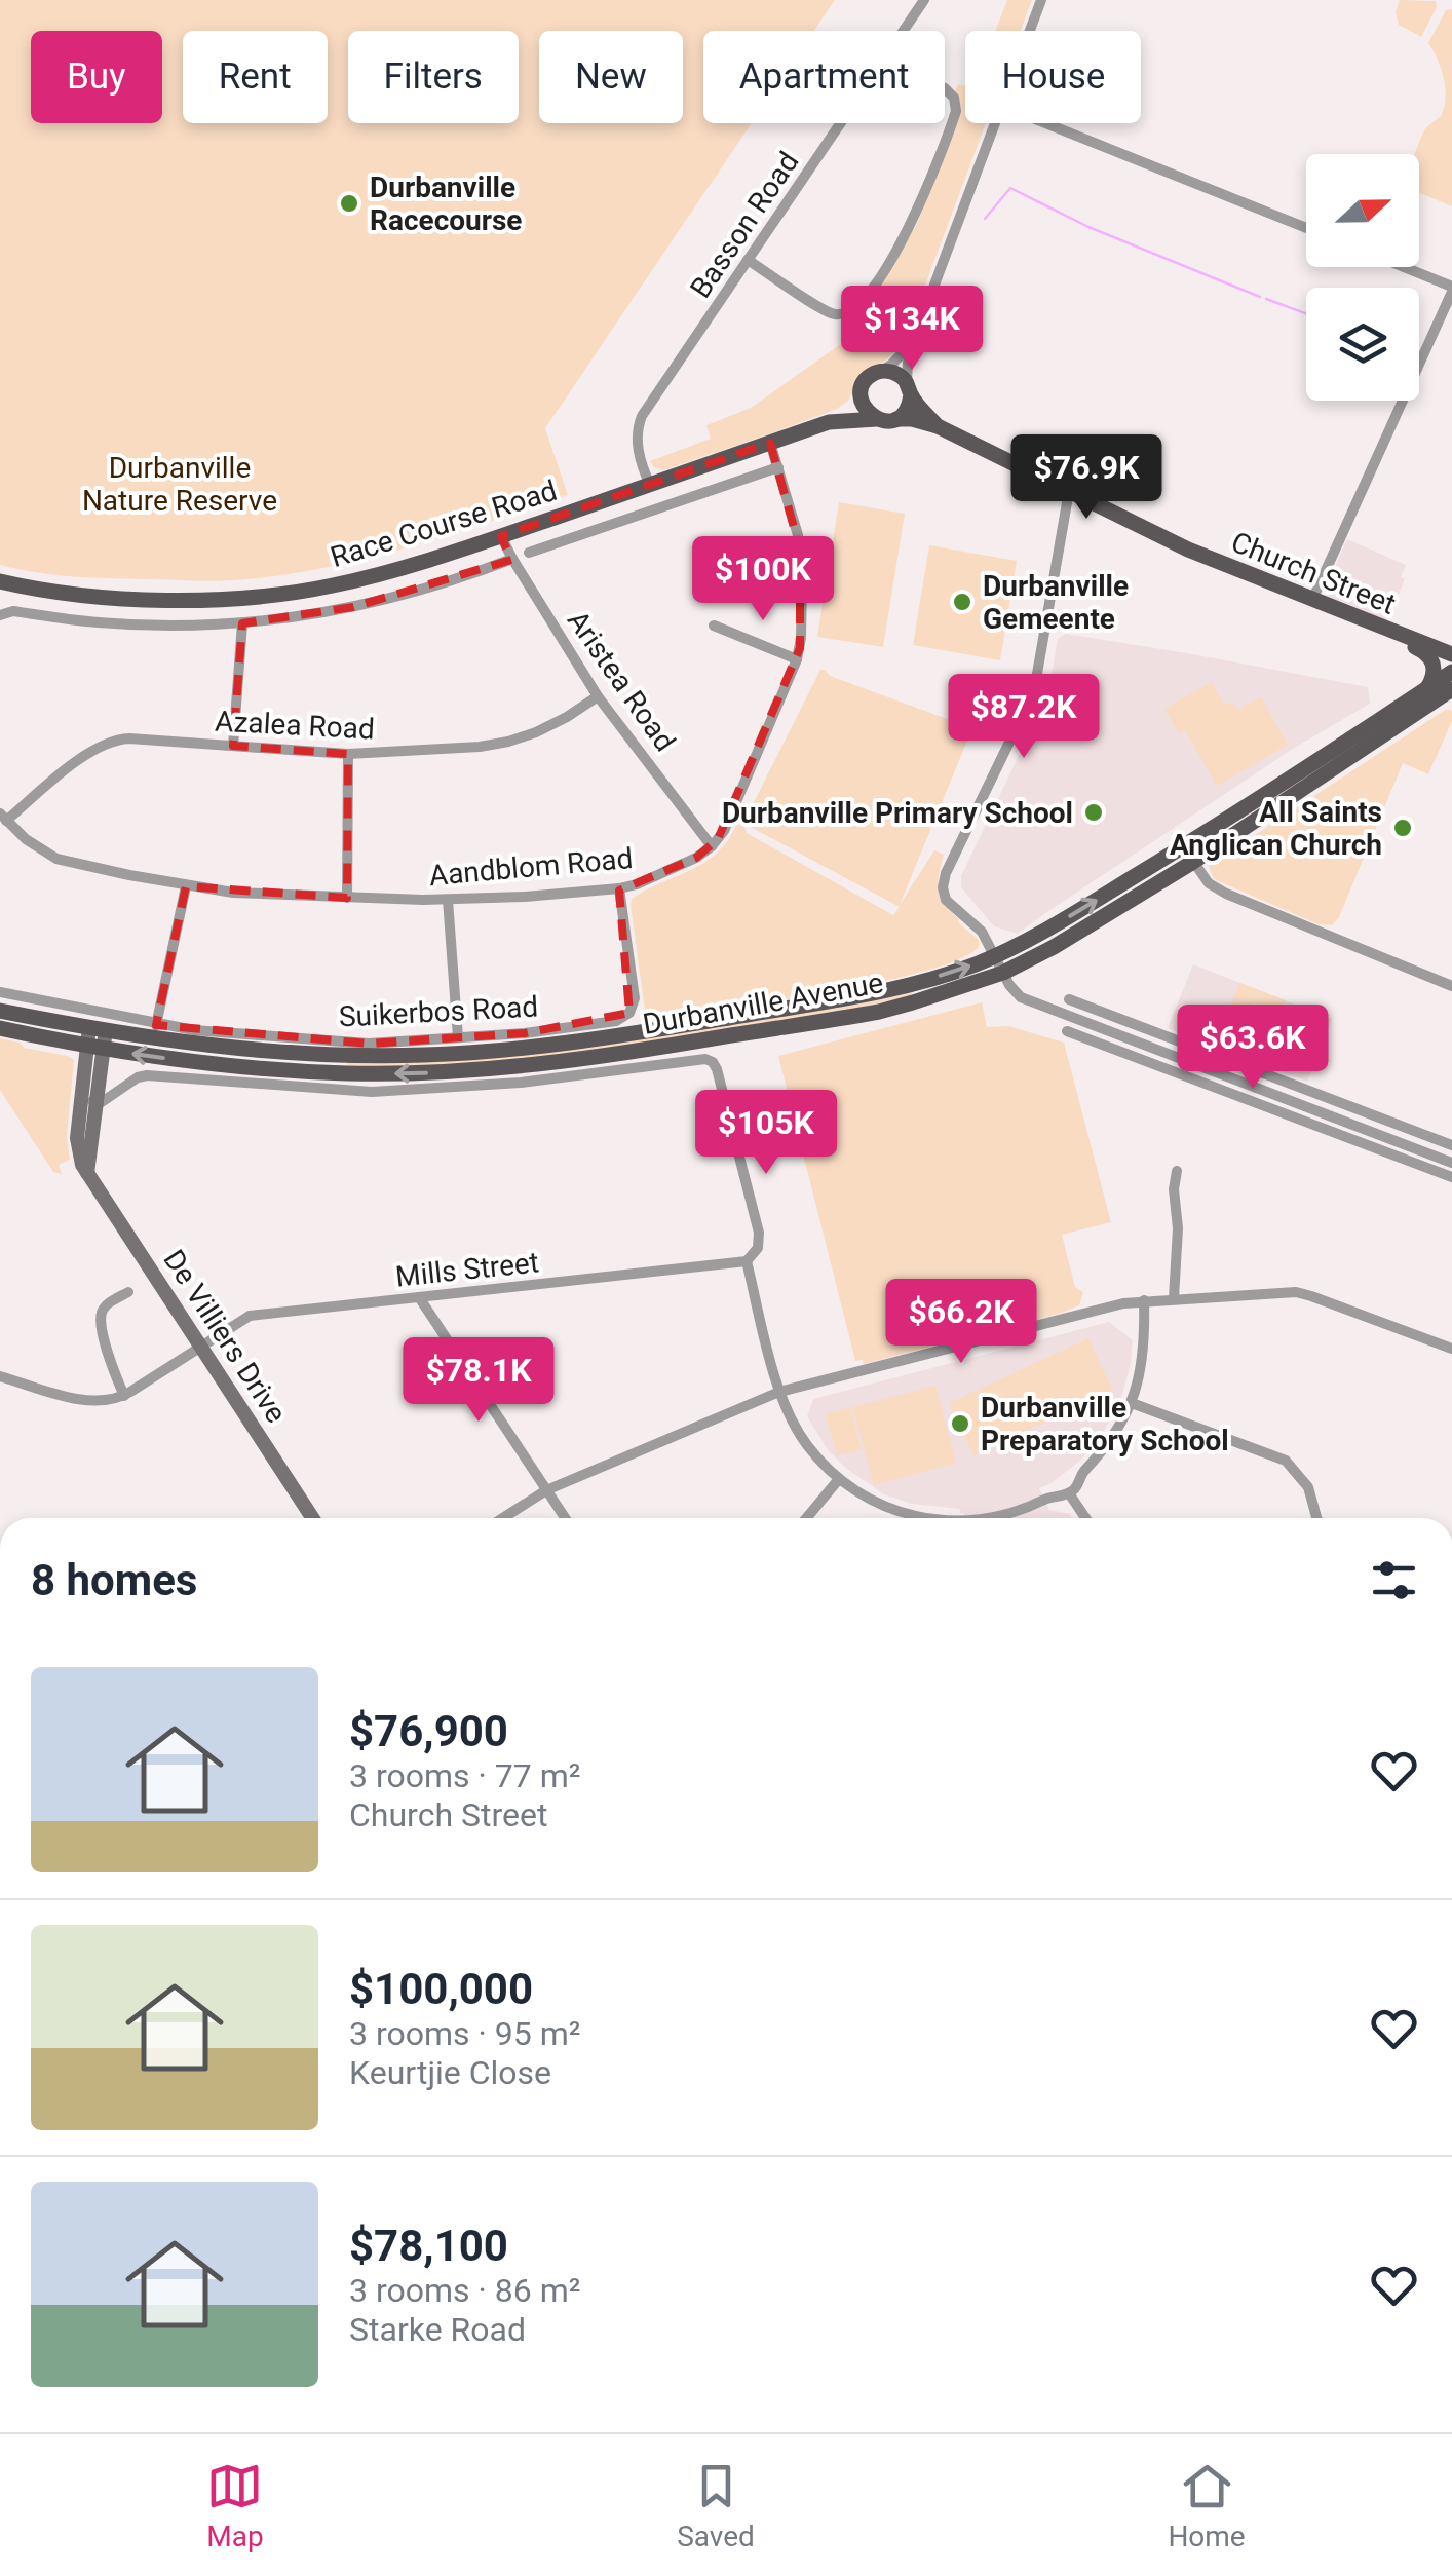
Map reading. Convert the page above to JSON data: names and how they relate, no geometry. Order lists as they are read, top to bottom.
{
  "streets": {
    "main road": ["Race Course Road", "Church Street", "Durbanville Avenue"],
    "street": [
      "Basson Road",
      "Aristea Road",
      "Azalea Road",
      "Aandblom Road",
      "Suikerbos Road",
      "Mills Street",
      "De Villiers Drive"
    ]
  },
  "crossings": [
    ["Basson Road", "Race Course Road"],
    ["Race Course Road", "Church Street"],
    ["Race Course Road", "Aristea Road"],
    ["Aristea Road", "Azalea Road"],
    ["Aristea Road", "Aandblom Road"],
    ["Azalea Road", "Aandblom Road"],
    ["Aandblom Road", "Suikerbos Road"],
    ["Durbanville Avenue", "De Villiers Drive"],
    ["Mills Street", "De Villiers Drive"]
  ],
  "parks": ["Durbanville Nature Reserve"],
  "places": [
    "Durbanville Racecourse",
    "Durbanville Gemeente",
    "Durbanville Primary School",
    "All Saints Anglican Church",
    "Durbanville Preparatory School"
  ],
  "north": "right",
  "page": {
    "chip": [
      "Buy",
      "Rent",
      "Filters",
      "New",
      "Apartment",
      "House"
    ],
    "price": [
      "$134K",
      "$76.9K",
      "$100K",
      "$87.2K",
      "$63.6K",
      "$105K",
      "$66.2K",
      "$78.1K"
    ],
    "heading": "8 homes",
    "list": [
      {
        "name": "$76,900",
        "note": "3 rooms · 77 m² · Church Street"
      },
      {
        "name": "$100,000",
        "note": "3 rooms · 95 m² · Keurtjie Close"
      },
      {
        "name": "$78,100",
        "note": "3 rooms · 86 m² · Starke Road"
      }
    ],
    "tabs": ["Map", "Saved", "Home"]
  }
}
